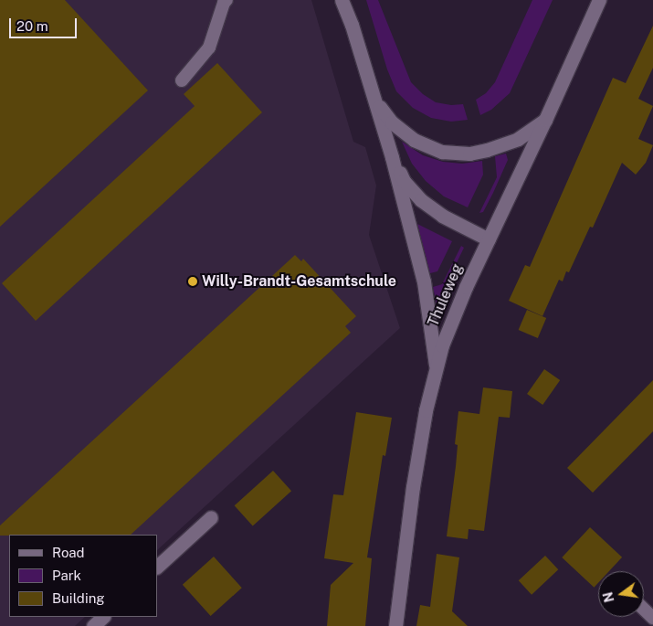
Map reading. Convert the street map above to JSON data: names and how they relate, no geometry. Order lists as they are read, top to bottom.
{
  "streets": {
    "street": ["Thuleweg"]
  },
  "places": ["Willy-Brandt-Gesamtschule"],
  "legend": ["Road", "Park", "Building"],
  "scale_bar": "20 m",
  "north": "left"
}
